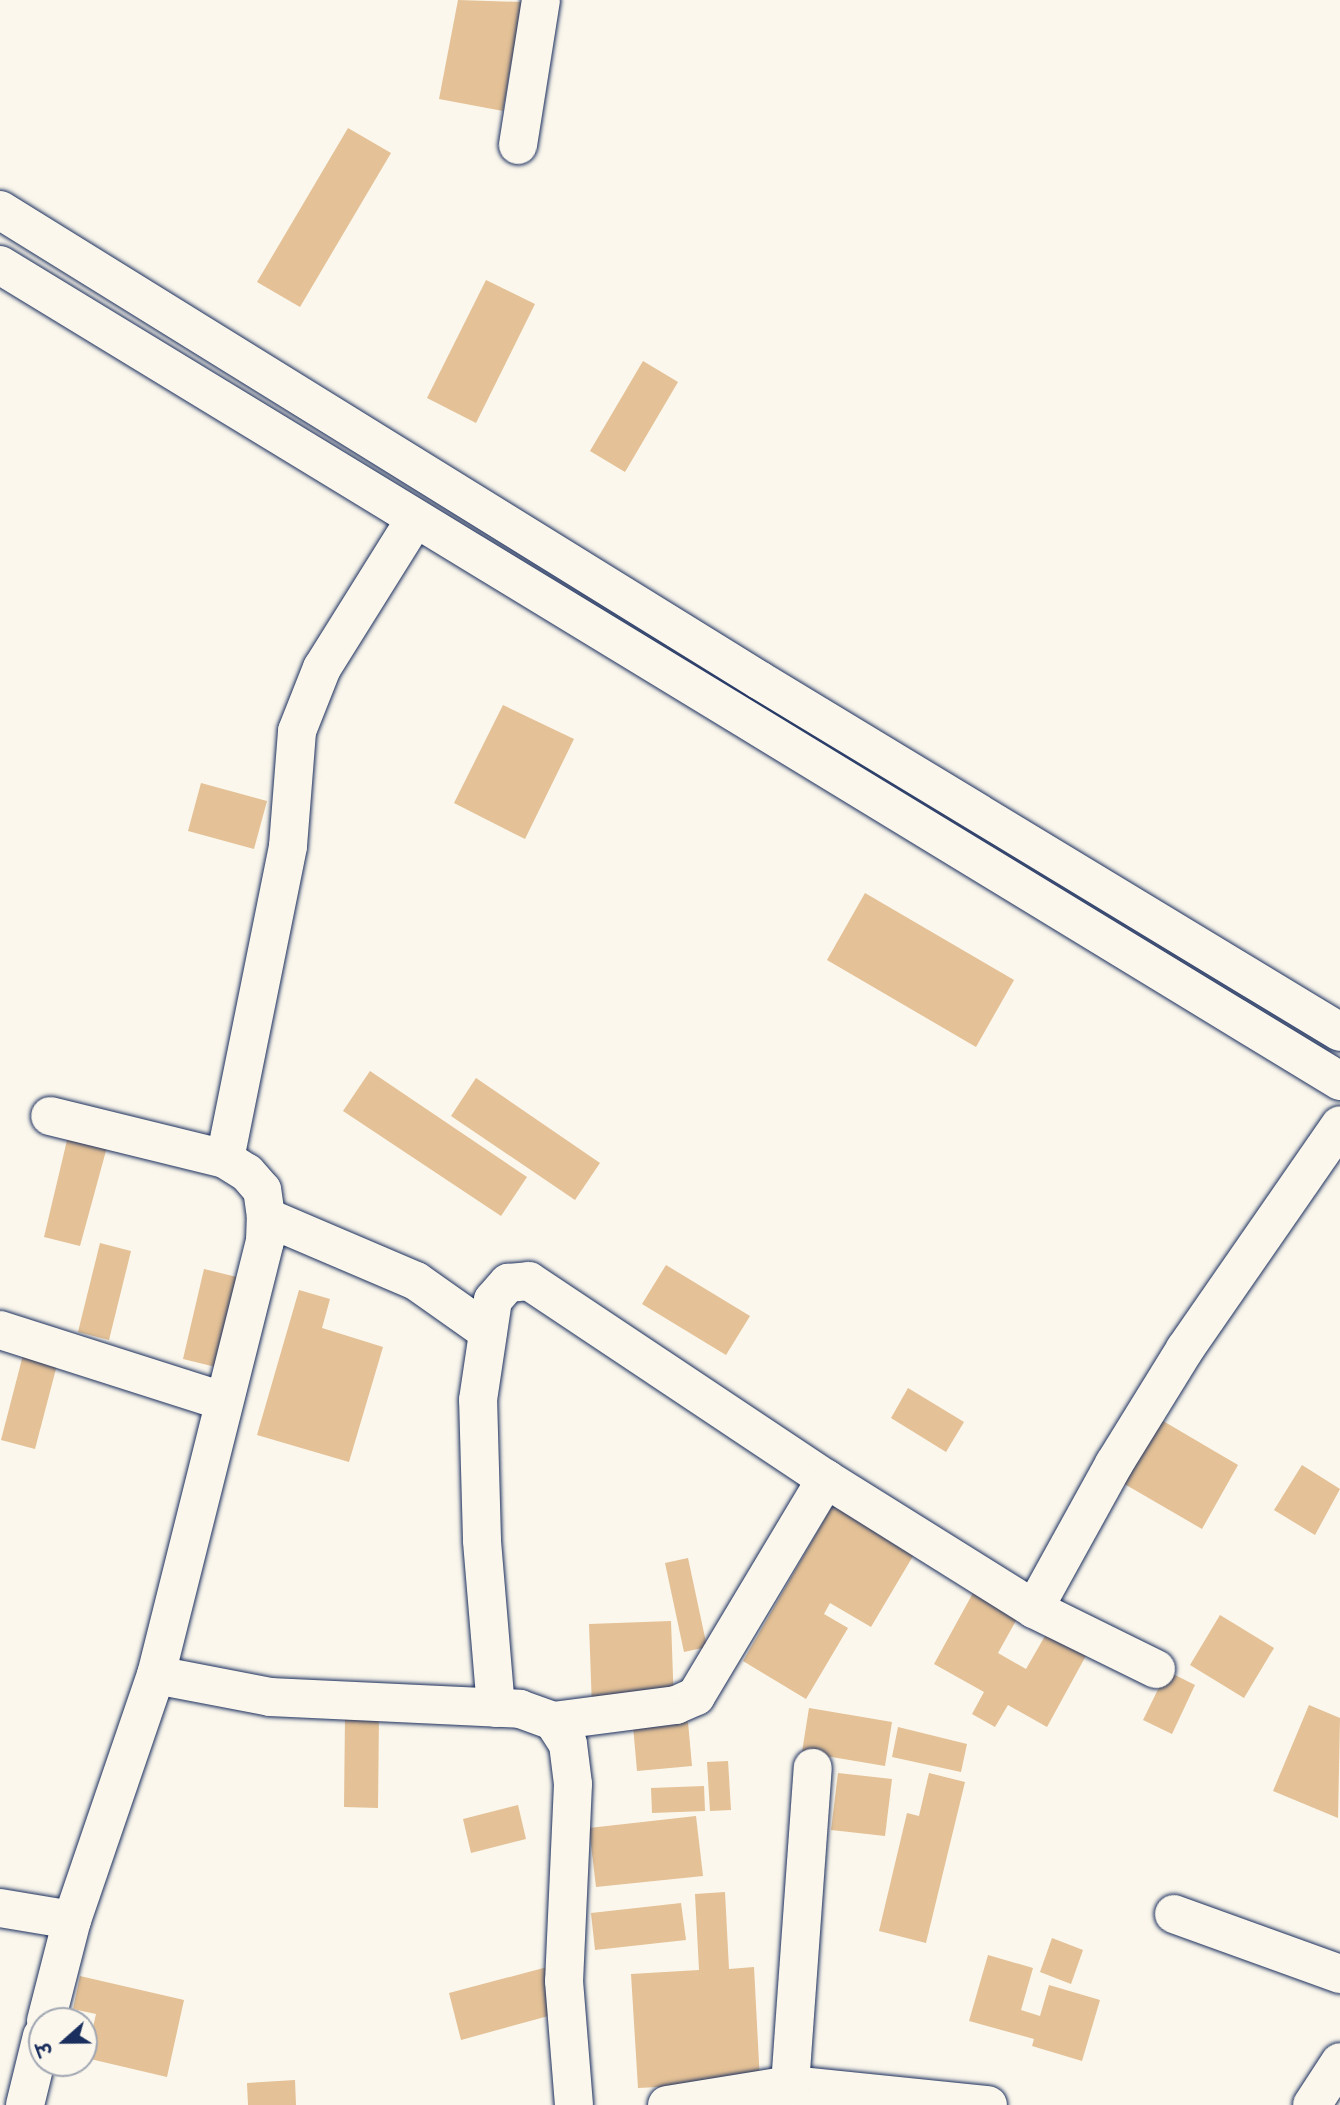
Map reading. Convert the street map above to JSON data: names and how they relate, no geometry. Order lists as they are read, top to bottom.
{
  "north": "left"
}
